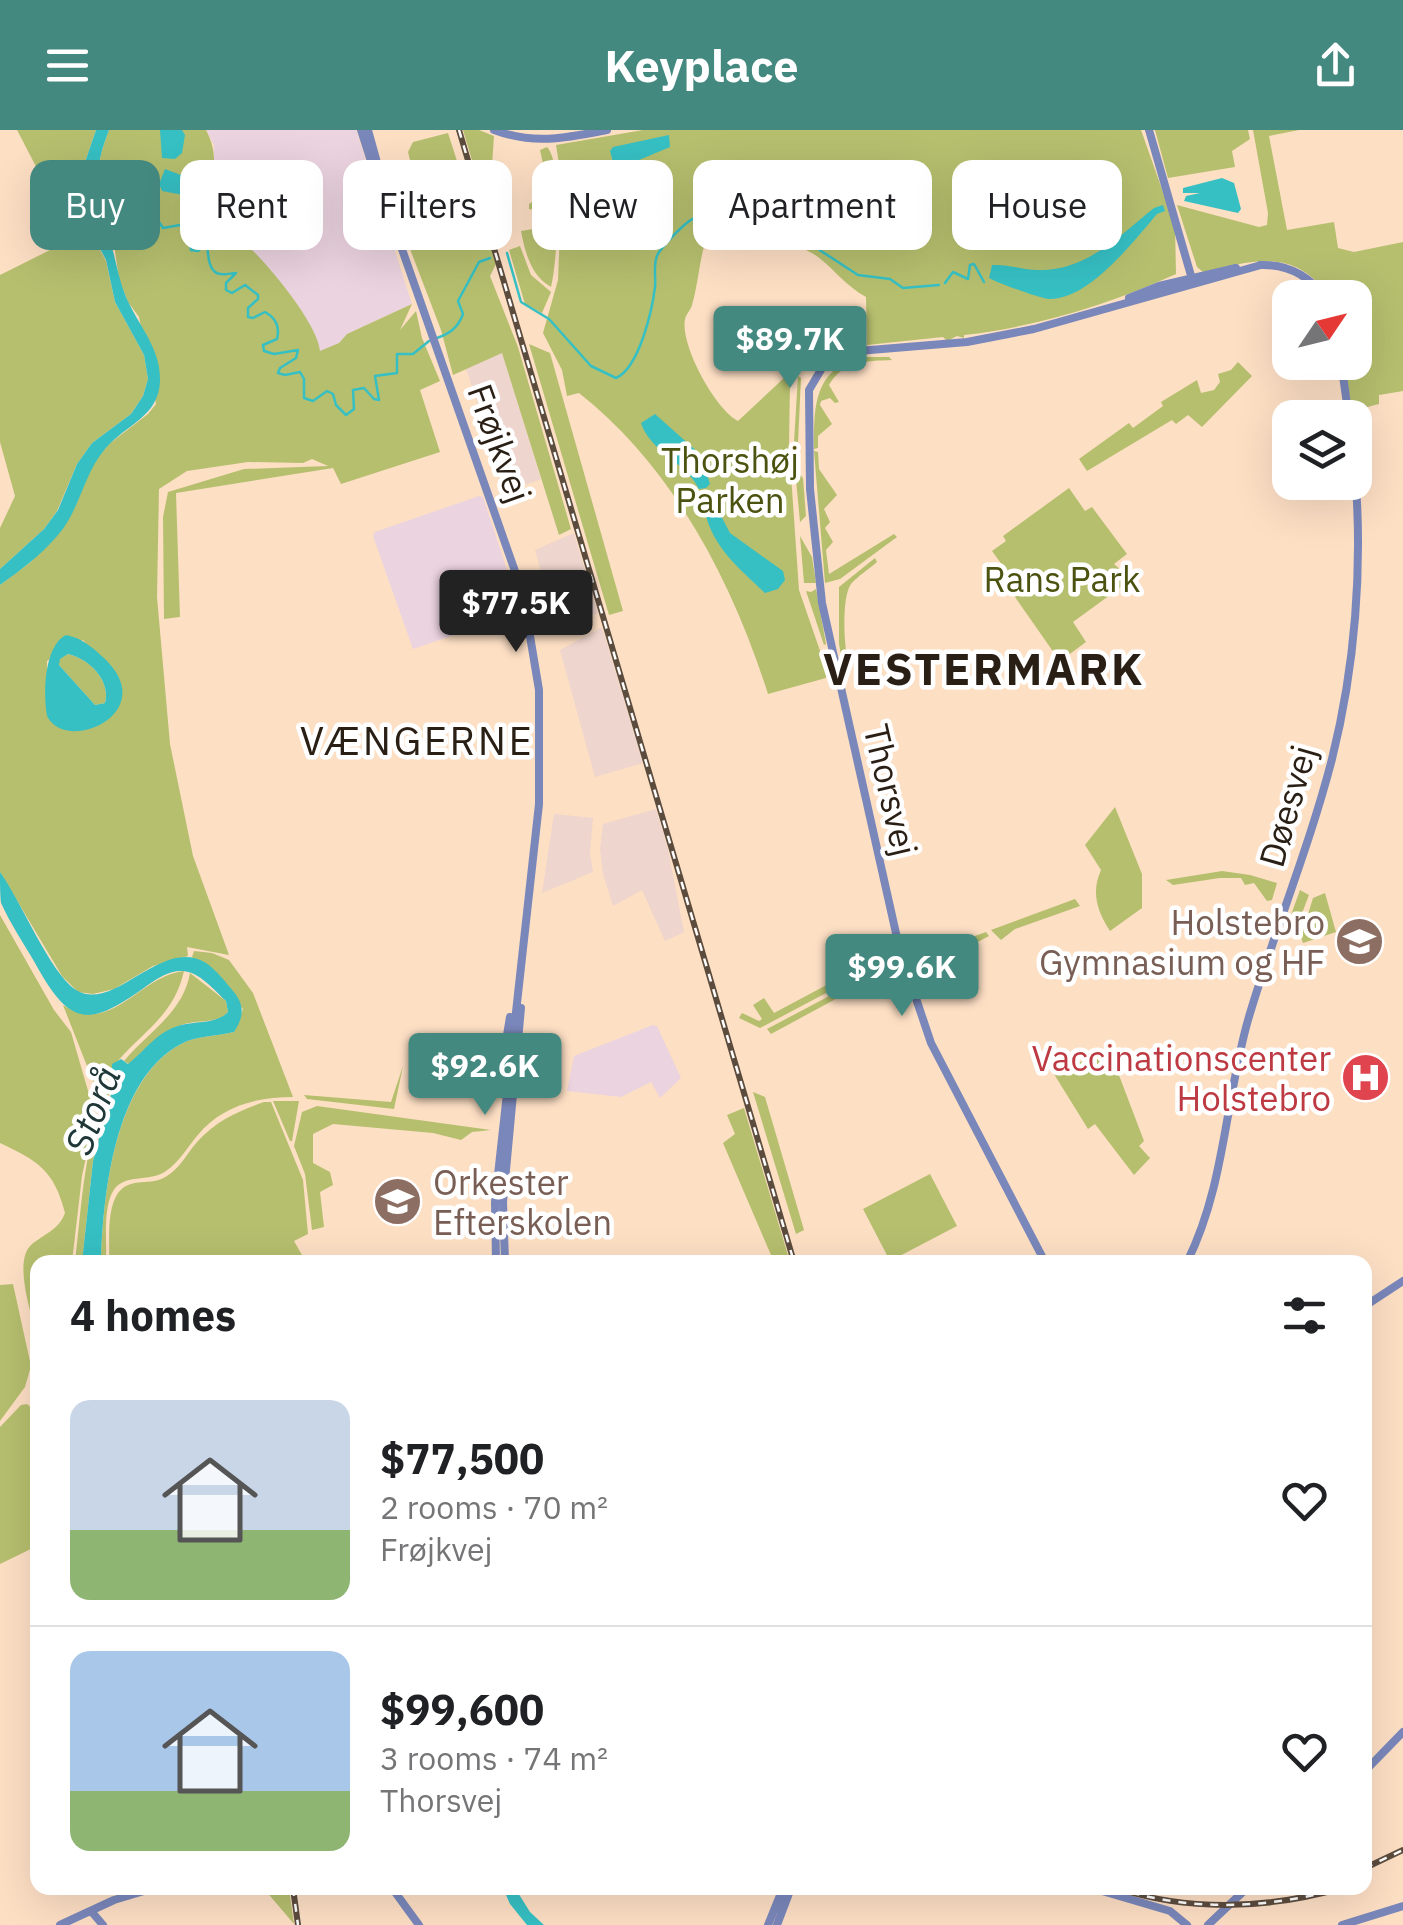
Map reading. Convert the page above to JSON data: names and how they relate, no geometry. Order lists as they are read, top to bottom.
{
  "streets": {
    "street": ["Frøjkvej", "Thorsvej", "Døesvej"]
  },
  "districts": ["VESTERMARK", "VÆNGERNE"],
  "water": ["Storå"],
  "parks": ["Thorshøj Parken", "Rans Park"],
  "places": {
    "school or university": ["Holstebro Gymnasium og HF", "Orkester Efterskolen"],
    "hospital": ["Vaccinationscenter Holstebro"]
  },
  "north": "top right",
  "page": {
    "header": "Keyplace",
    "chip": [
      "Buy",
      "Rent",
      "Filters",
      "New",
      "Apartment",
      "House"
    ],
    "price": [
      "$89.7K",
      "$77.5K",
      "$99.6K",
      "$92.6K"
    ],
    "heading": "4 homes",
    "list": [
      {
        "name": "$77,500",
        "note": "2 rooms · 70 m² · Frøjkvej"
      },
      {
        "name": "$99,600",
        "note": "3 rooms · 74 m² · Thorsvej"
      }
    ]
  }
}
